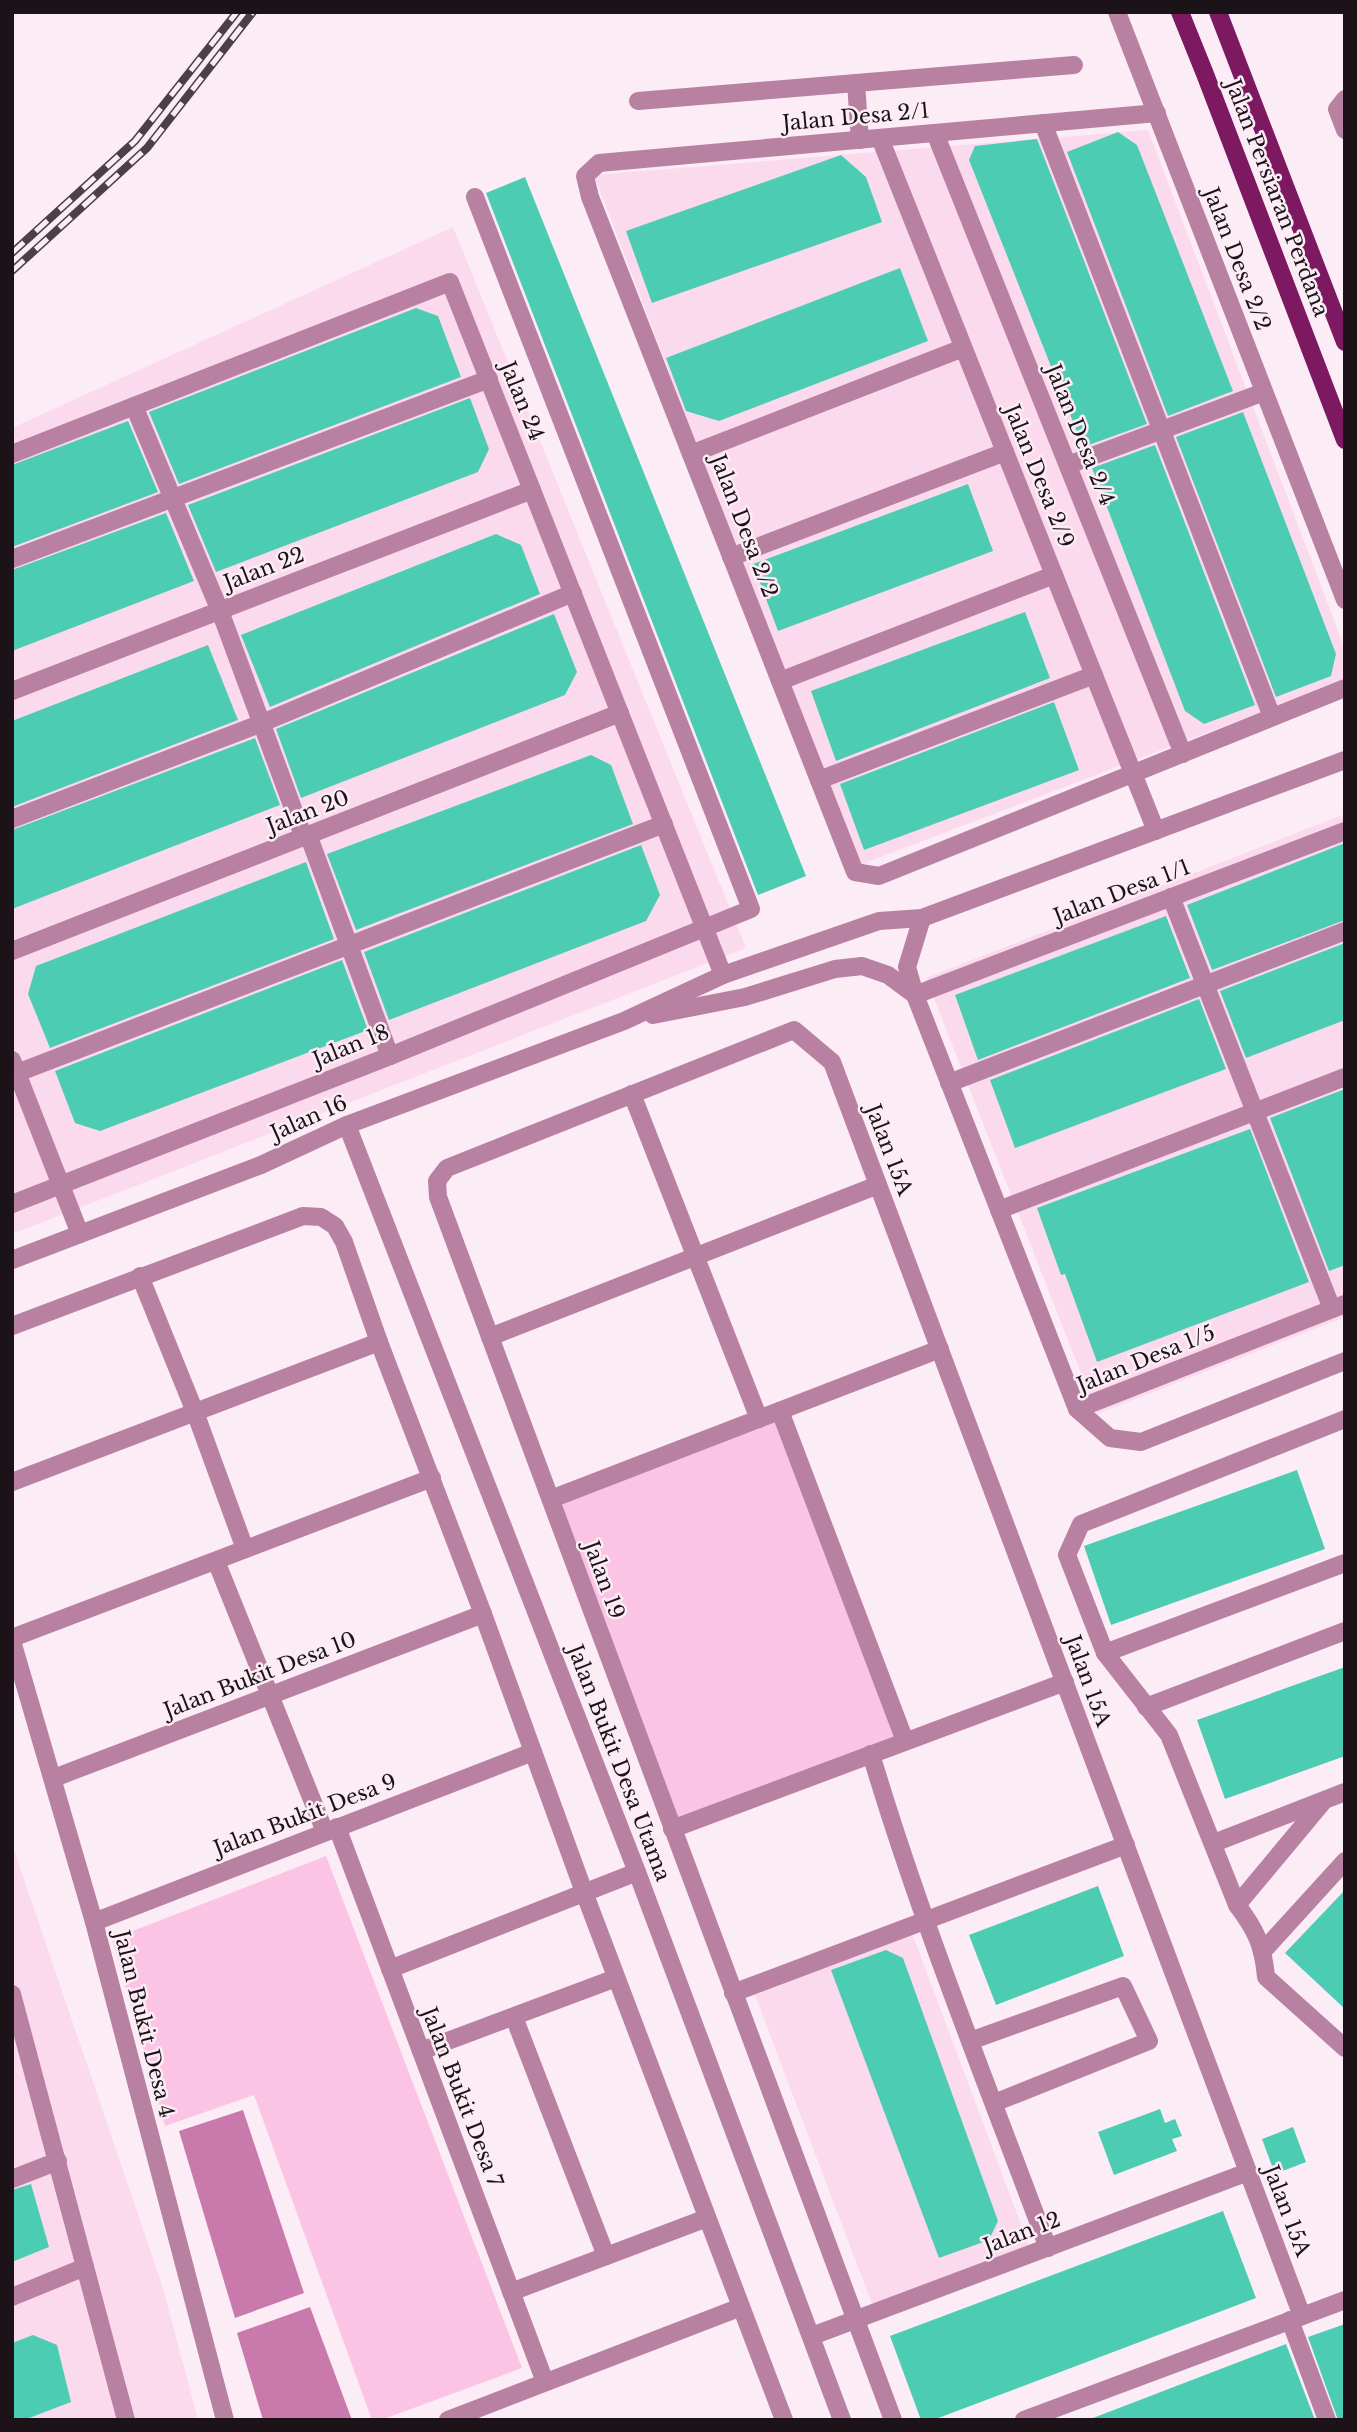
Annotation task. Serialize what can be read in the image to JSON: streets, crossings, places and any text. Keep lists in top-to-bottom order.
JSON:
{
  "streets": {
    "main road": ["Jalan Persiaran Perdana"],
    "street": [
      "Jalan Desa 2/1",
      "Jalan Desa 2/2",
      "Jalan 24",
      "Jalan Desa 2/4",
      "Jalan Desa 2/9",
      "Jalan 22",
      "Jalan 20",
      "Jalan Desa 1/1",
      "Jalan 18",
      "Jalan 16",
      "Jalan 15A",
      "Jalan Desa 1/5",
      "Jalan 19",
      "Jalan Bukit Desa 10",
      "Jalan Bukit Desa Utama",
      "Jalan Bukit Desa 9",
      "Jalan Bukit Desa 4",
      "Jalan Bukit Desa 7",
      "Jalan 12"
    ]
  },
  "crossings": [
    ["Jalan Desa 2/1", "Jalan Desa 2/2"],
    ["Jalan Desa 2/1", "Jalan Desa 2/4"],
    ["Jalan Desa 2/1", "Jalan Desa 2/9"],
    ["Jalan Desa 2/2", "Jalan Desa 2/9"],
    ["Jalan 24", "Jalan 22"],
    ["Jalan 24", "Jalan 20"],
    ["Jalan 24", "Jalan 18"],
    ["Jalan 24", "Jalan 16"],
    ["Jalan Desa 2/9", "Jalan 16"],
    ["Jalan Desa 1/1", "Jalan 16"],
    ["Jalan 16", "Jalan Bukit Desa Utama"],
    ["Jalan 15A", "Jalan 19"],
    ["Jalan 15A", "Jalan 12"],
    ["Jalan 19", "Jalan 12"],
    ["Jalan Bukit Desa 10", "Jalan Bukit Desa 4"],
    ["Jalan Bukit Desa 10", "Jalan Bukit Desa 7"],
    ["Jalan Bukit Desa Utama", "Jalan 12"],
    ["Jalan Bukit Desa 9", "Jalan Bukit Desa 4"],
    ["Jalan Bukit Desa 9", "Jalan Bukit Desa 7"]
  ]
}
